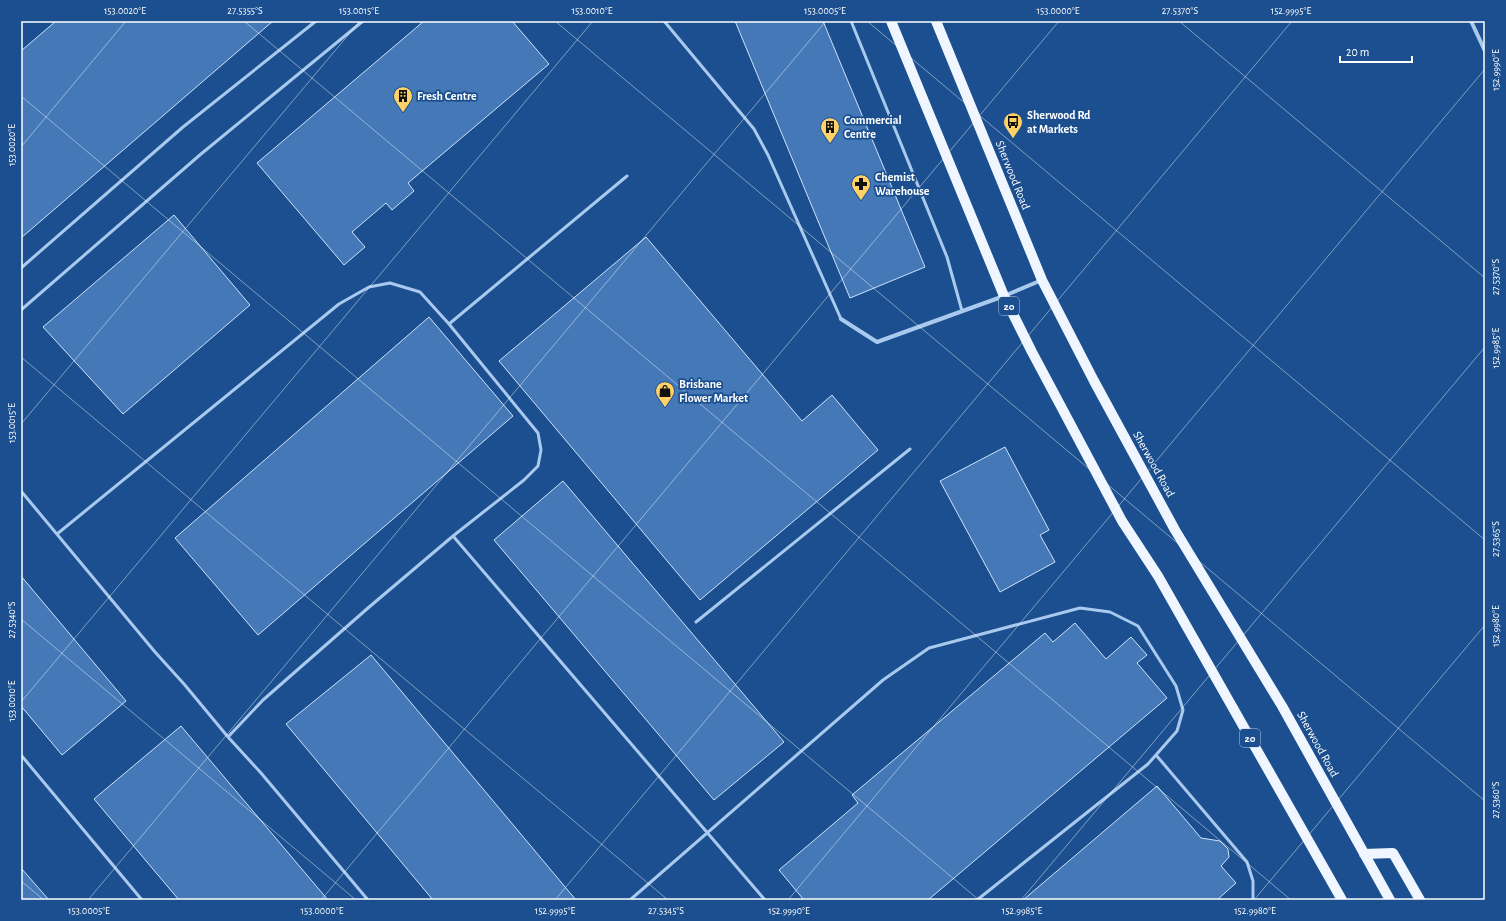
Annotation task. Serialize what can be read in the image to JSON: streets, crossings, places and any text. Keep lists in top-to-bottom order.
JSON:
{
  "streets": {
    "main road": ["Sherwood Road", "20"]
  },
  "places": {
    "building": ["Fresh Centre", "Commercial Centre"],
    "bus stop": ["Sherwood Rd at Markets"],
    "pharmacy": ["Chemist Warehouse"],
    "shop": ["Brisbane Flower Market"]
  },
  "scale_bar": "20 m",
  "coordinates": [
    "153.0020°E",
    "27.5355°S",
    "153.0015°E",
    "153.0010°E",
    "153.0005°E",
    "153.0000°E",
    "27.5370°S",
    "152.9995°E",
    "152.9990°E",
    "152.9985°E",
    "27.5365°S",
    "27.5340°S",
    "152.9980°E",
    "27.5360°S",
    "27.5345°S"
  ]
}
